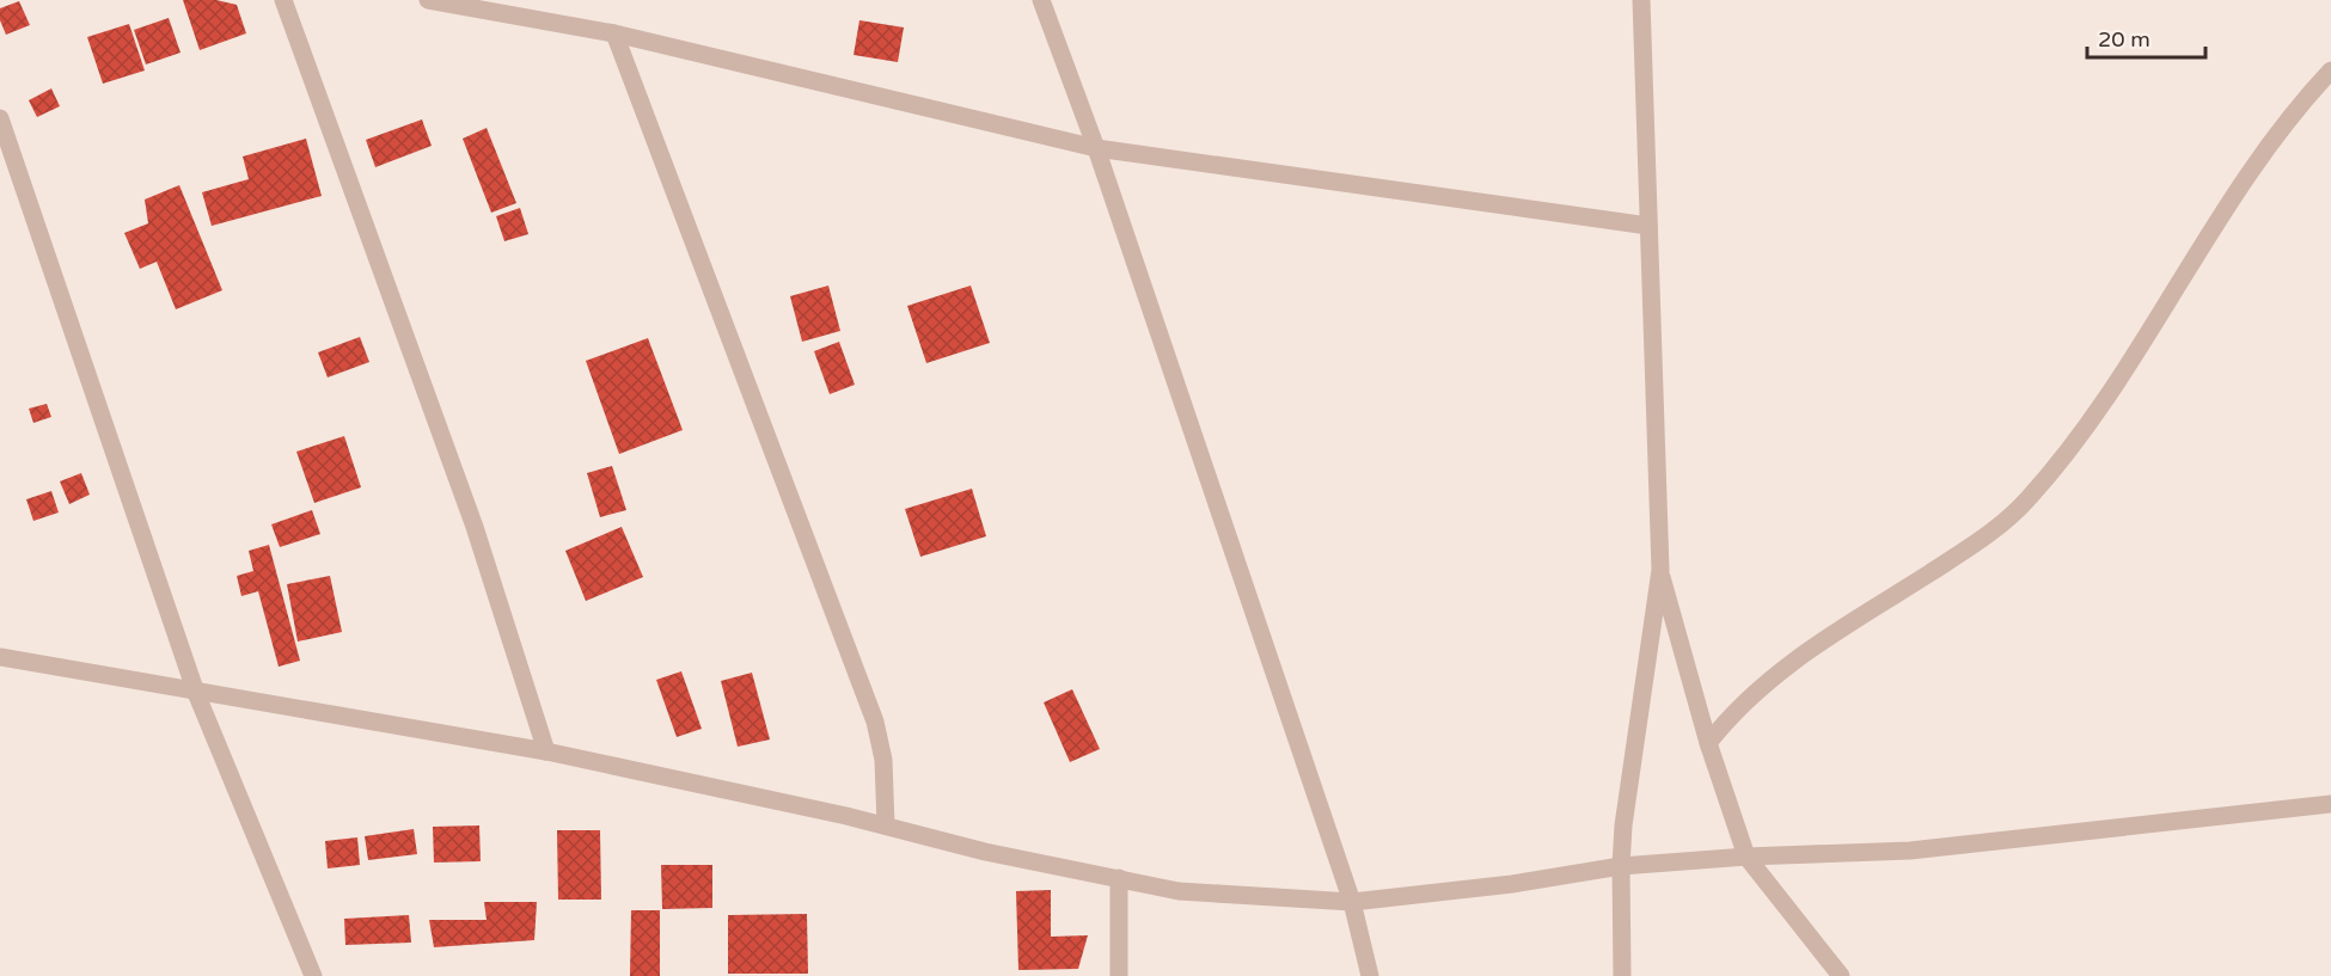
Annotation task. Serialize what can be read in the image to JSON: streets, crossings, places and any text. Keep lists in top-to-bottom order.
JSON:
{
  "scale_bar": "20 m"
}
